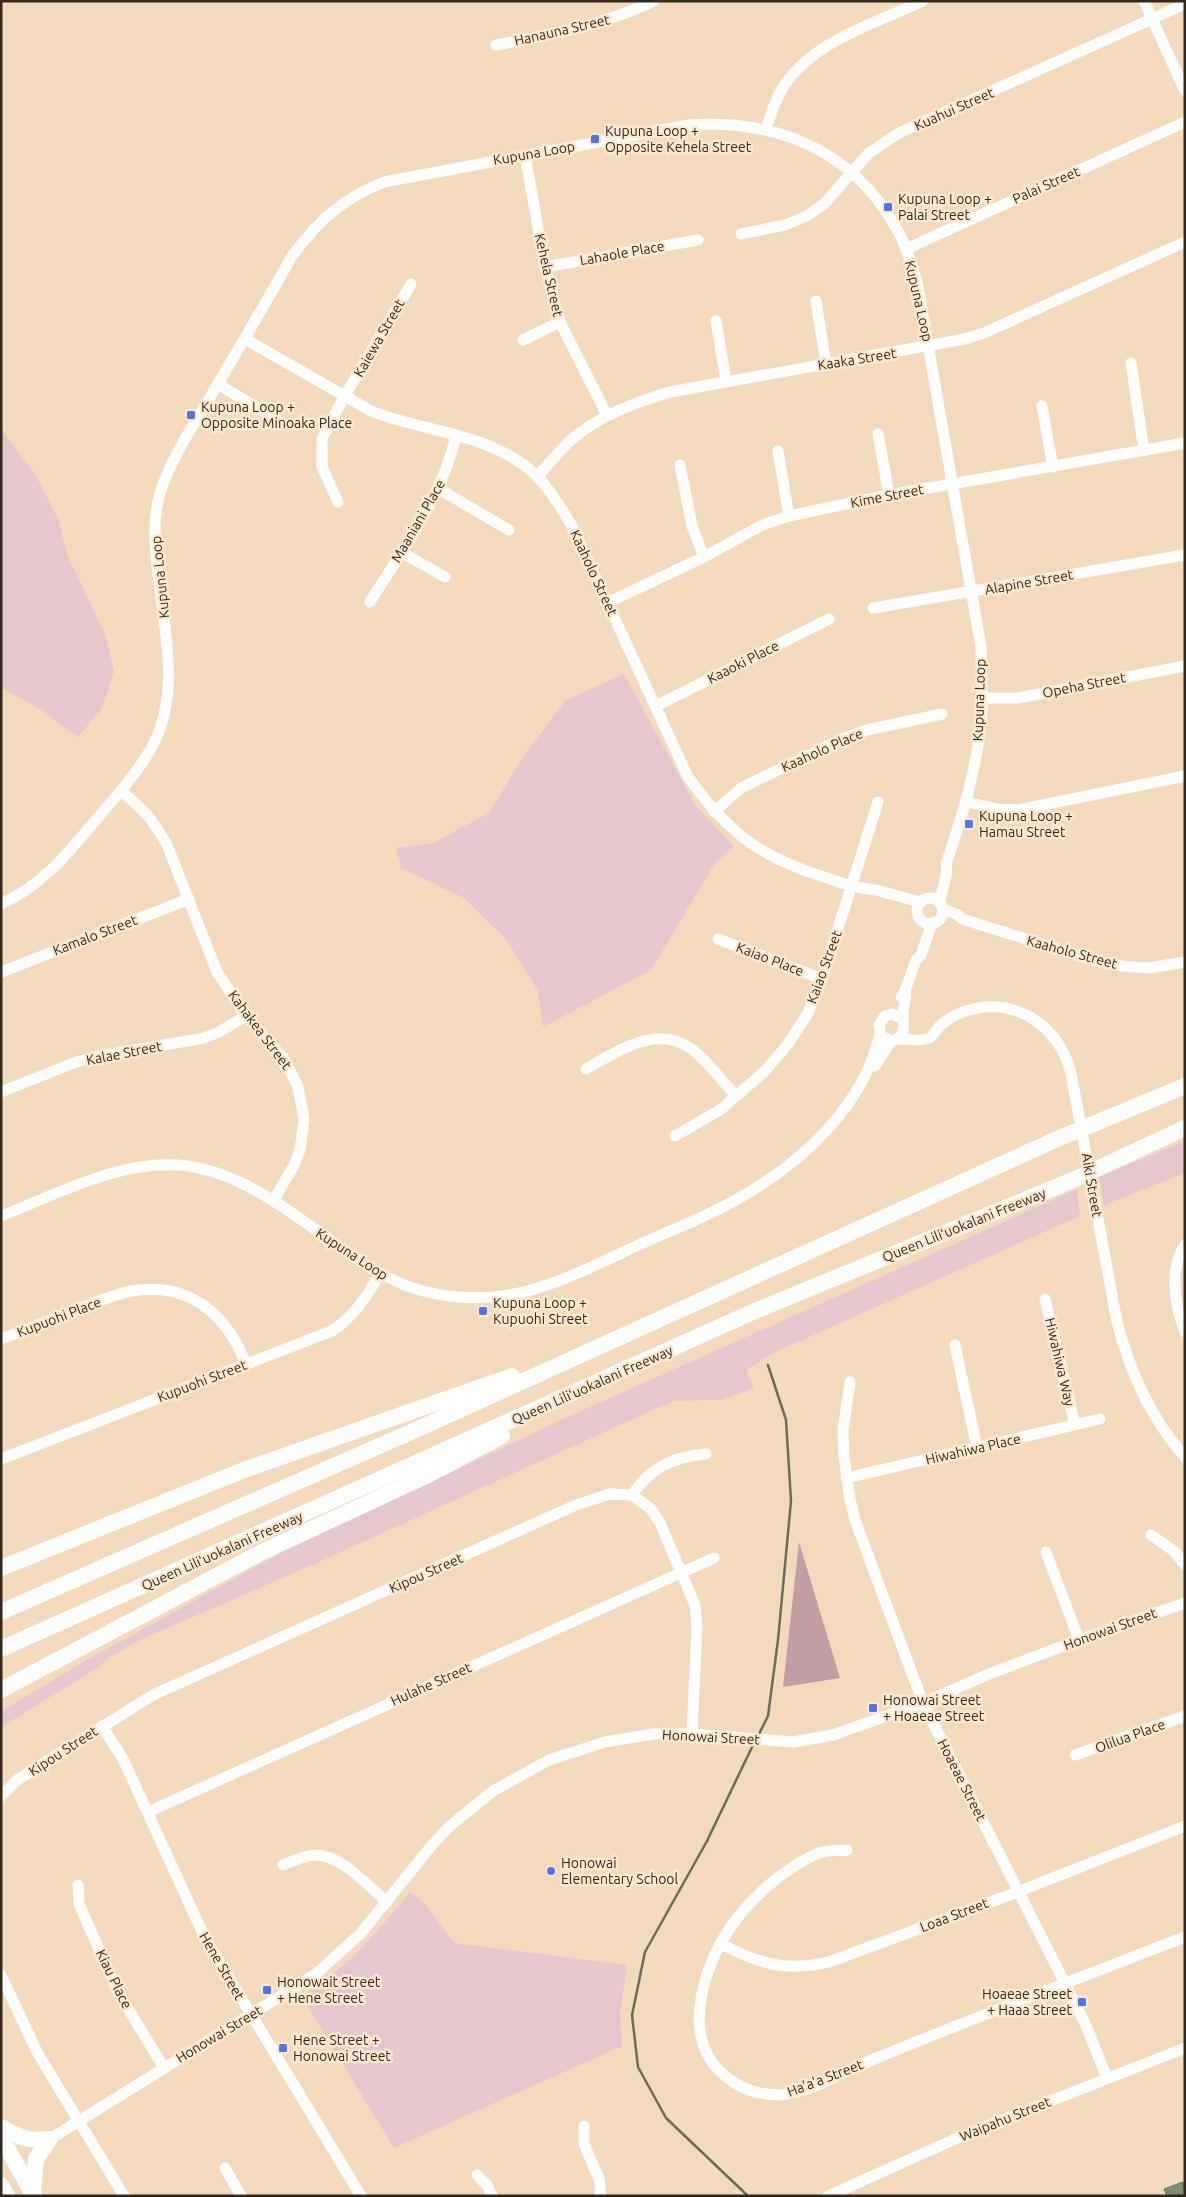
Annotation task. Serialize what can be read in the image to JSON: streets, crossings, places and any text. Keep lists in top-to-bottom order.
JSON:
{
  "streets": {
    "highway": ["Queen Liliʻuokalani Freeway"],
    "street": [
      "Hanauna Street",
      "Kuahui Street",
      "Kupuna Loop",
      "Palai Street",
      "Lahaole Place",
      "Kehela Street",
      "Kaiewa Street",
      "Kaaka Street",
      "Kime Street",
      "Maaniani Place",
      "Kaaholo Street",
      "Alapine Street",
      "Kaaoki Place",
      "Opeha Street",
      "Kaaholo Place",
      "Kamalo Street",
      "Kaiao Place",
      "Kaiao Street",
      "Kahakea Street",
      "Kalae Street",
      "Aiki Street",
      "Kupuohi Place",
      "Hiwahiwa Way",
      "Kupuohi Street",
      "Hiwahiwa Place",
      "Kipou Street",
      "Honowai Street",
      "Hulahe Street",
      "Olilua Place",
      "Hoaeae Street",
      "Loaa Street",
      "Hene Street",
      "Kiau Place",
      "Ha'a'a Street",
      "Waipahu Street"
    ]
  },
  "crossings": [
    ["Kuahui Street", "Kupuna Loop"],
    ["Kupuna Loop", "Palai Street"],
    ["Kupuna Loop", "Kehela Street"],
    ["Kupuna Loop", "Kaaka Street"],
    ["Kupuna Loop", "Kime Street"],
    ["Kupuna Loop", "Kaaholo Street"],
    ["Kupuna Loop", "Alapine Street"],
    ["Kupuna Loop", "Opeha Street"],
    ["Kupuna Loop", "Kahakea Street"],
    ["Kupuna Loop", "Aiki Street"],
    ["Kupuna Loop", "Kupuohi Street"],
    ["Lahaole Place", "Kehela Street"],
    ["Kehela Street", "Kaaka Street"],
    ["Kaiewa Street", "Kaaholo Street"],
    ["Kaaka Street", "Kaaholo Street"],
    ["Kime Street", "Kaaholo Street"],
    ["Maaniani Place", "Kaaholo Street"],
    ["Kaaholo Street", "Kaaoki Place"],
    ["Kaaholo Street", "Kaaholo Place"],
    ["Kaaholo Street", "Kaiao Street"],
    ["Kamalo Street", "Kahakea Street"],
    ["Kaiao Place", "Kaiao Street"],
    ["Kahakea Street", "Kalae Street"],
    ["Kupuohi Place", "Kupuohi Street"],
    ["Hiwahiwa Way", "Hiwahiwa Place"],
    ["Hiwahiwa Place", "Hoaeae Street"],
    ["Kipou Street", "Hene Street"],
    ["Honowai Street", "Hoaeae Street"],
    ["Honowai Street", "Hene Street"],
    ["Honowai Street", "Kiau Place"],
    ["Hulahe Street", "Hene Street"],
    ["Hoaeae Street", "Loaa Street"],
    ["Hoaeae Street", "Ha'a'a Street"],
    ["Hoaeae Street", "Waipahu Street"],
    ["Loaa Street", "Ha'a'a Street"]
  ],
  "places": {
    "transit": [
      "Kupuna Loop + Opposite Kehela Street",
      "Kupuna Loop + Palai Street",
      "Kupuna Loop + Opposite Minoaka Place",
      "Kupuna Loop + Hamau Street",
      "Kupuna Loop + Kupuohi Street",
      "Honowai Street + Hoaeae Street",
      "Honowait Street + Hene Street",
      "Hoaeae Street + Haaa Street",
      "Hene Street + Honowai Street"
    ],
    "other": ["Honowai Elementary School"]
  }
}
